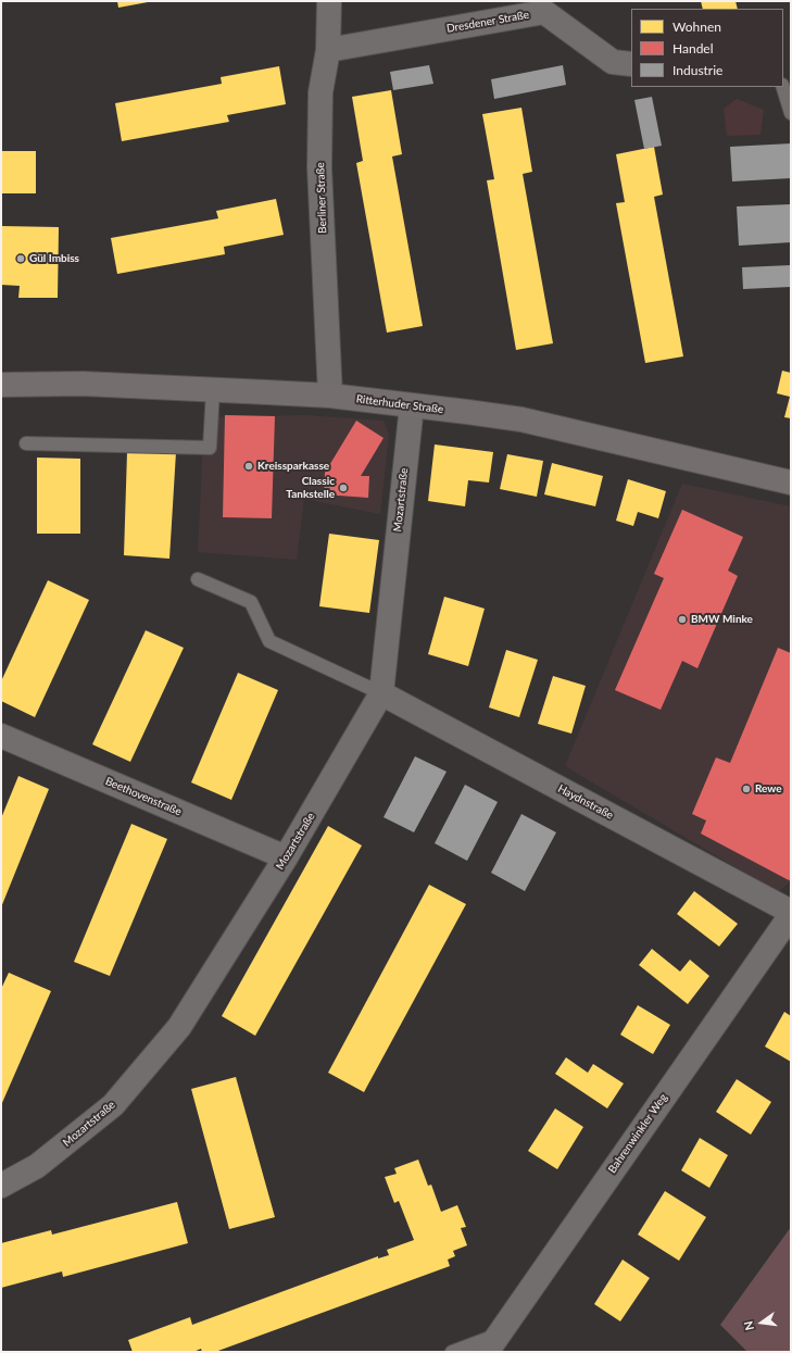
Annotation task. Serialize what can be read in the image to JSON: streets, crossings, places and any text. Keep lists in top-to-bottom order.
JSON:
{
  "streets": {
    "street": [
      "Dresdener Straße",
      "Berliner Straße",
      "Ritterhuder Straße",
      "Mozartstraße",
      "Beethovenstraße",
      "Haydnstraße",
      "Bahrenwinkler Weg"
    ]
  },
  "crossings": [
    ["Dresdener Straße", "Berliner Straße"],
    ["Berliner Straße", "Ritterhuder Straße"],
    ["Ritterhuder Straße", "Mozartstraße"],
    ["Mozartstraße", "Beethovenstraße"],
    ["Mozartstraße", "Haydnstraße"]
  ],
  "places": [
    "Gül Imbiss",
    "Kreissparkasse",
    "Classic Tankstelle",
    "BMW Minke",
    "Rewe"
  ],
  "legend": ["Wohnen", "Handel", "Industrie"],
  "north": "left"
}
